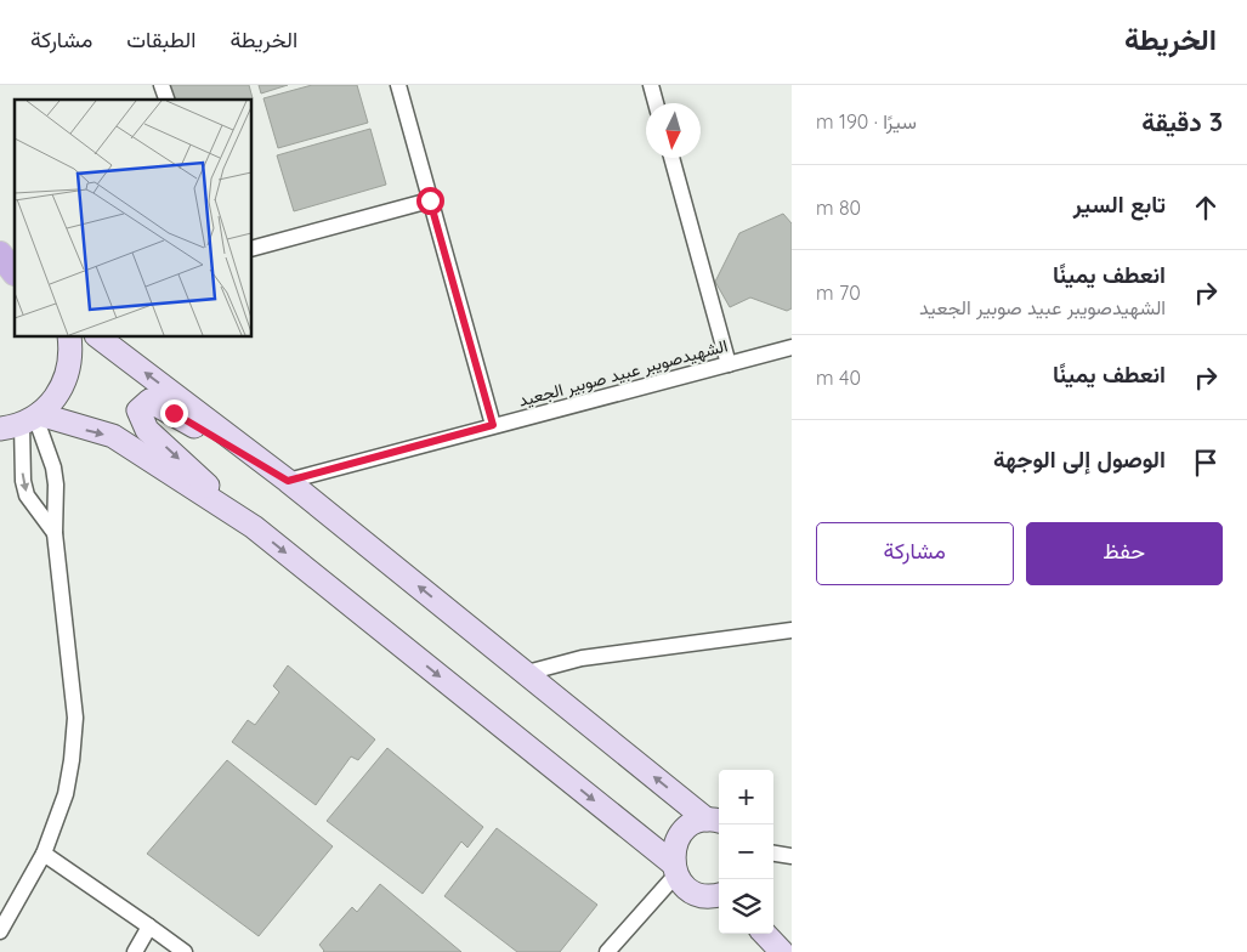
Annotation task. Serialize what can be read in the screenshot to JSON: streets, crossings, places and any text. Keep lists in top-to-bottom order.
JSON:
{
  "streets": {
    "street": ["الشهيدصويبر عبيد صوبير الجعيد"]
  },
  "north": "bottom",
  "page": {
    "header": "الخريطة",
    "nav": ["الخريطة", "الطبقات", "مشاركة"],
    "heading": ["3 دقيقة", "سيرًا · 190 m"],
    "list": [
      ["تابع السير", "80 m"],
      ["انعطف يمينًا", "الشهيدصويبر عبيد صوبير الجعيد", "70 m"],
      ["انعطف يمينًا", "40 m"],
      "الوصول إلى الوجهة"
    ],
    "buttons": ["حفظ", "مشاركة"],
    "map_buttons": ["+", "−"]
  }
}
